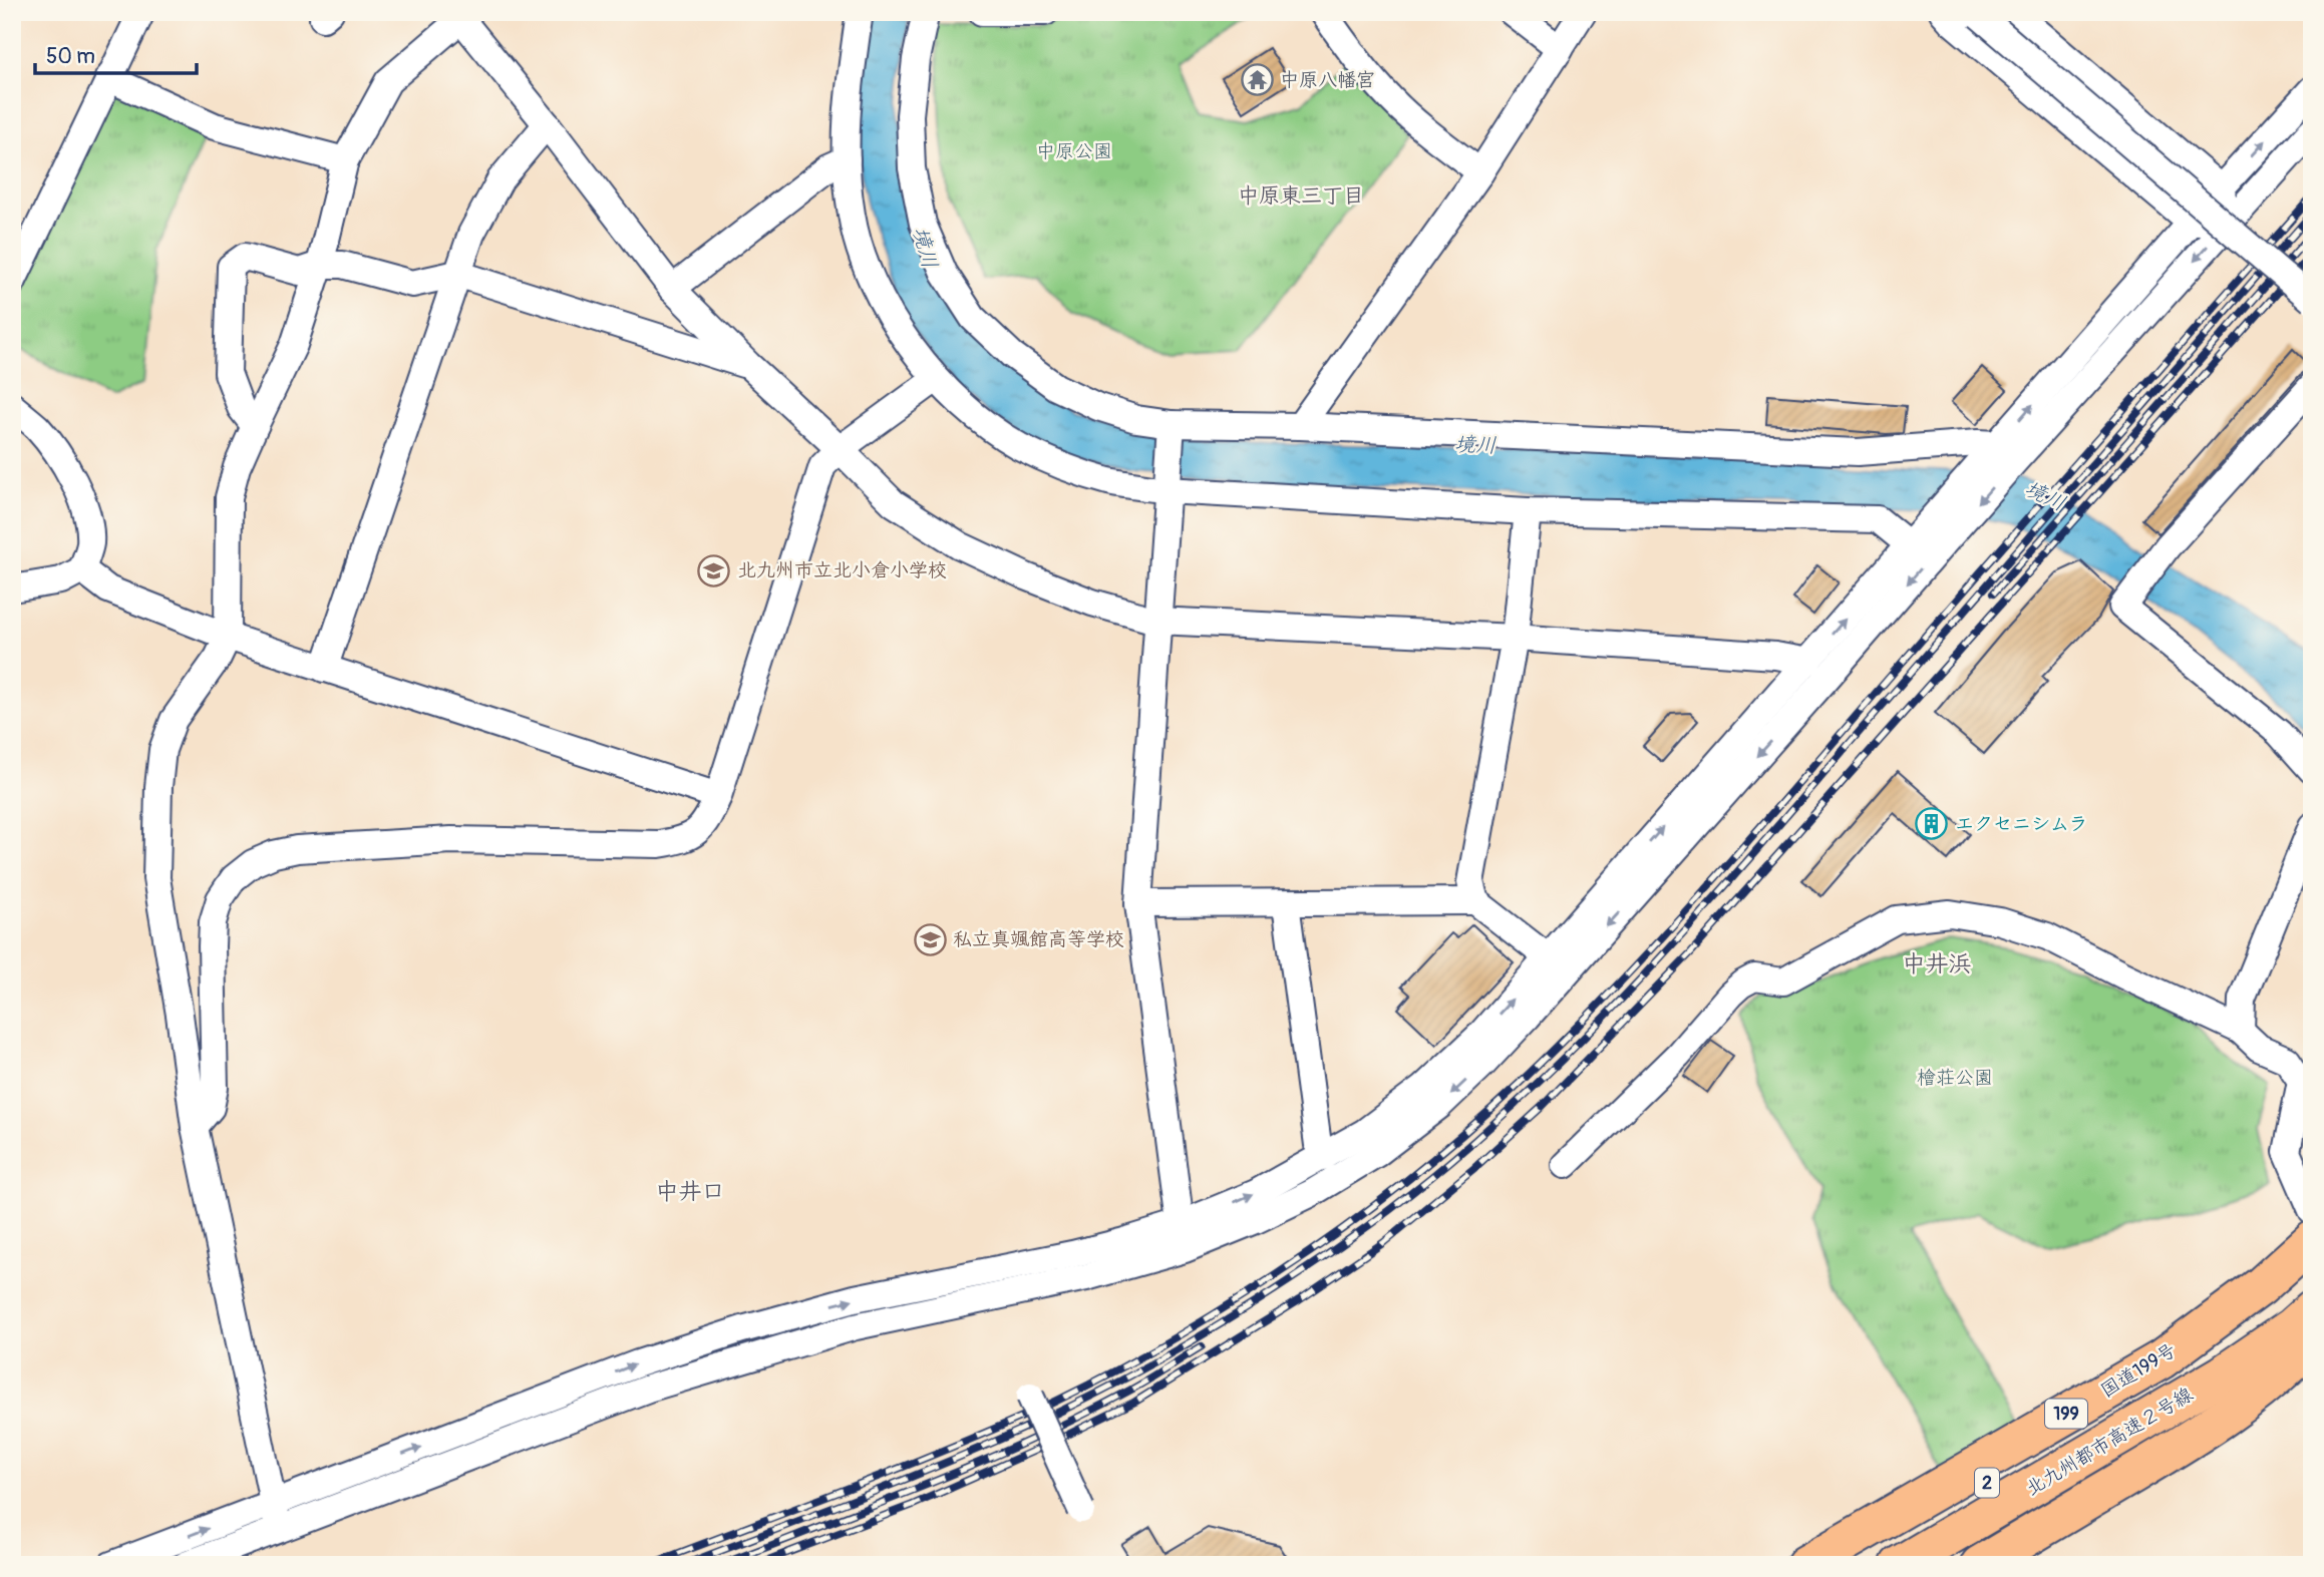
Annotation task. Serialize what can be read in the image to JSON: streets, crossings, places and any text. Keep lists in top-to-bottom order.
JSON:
{
  "streets": {
    "highway": [
      "国道199号",
      "199",
      "北九州都市高速２号線",
      "2"
    ]
  },
  "districts": ["中原東三丁目", "中井浜", "中井口"],
  "water": ["境川"],
  "parks": ["中原公園", "檜荘公園"],
  "places": {
    "temple": ["中原八幡宮"],
    "school or university": ["北九州市立北小倉小学校", "私立真颯館高等学校"],
    "building": ["エクセニシムラ"]
  },
  "scale_bar": "50 m"
}
